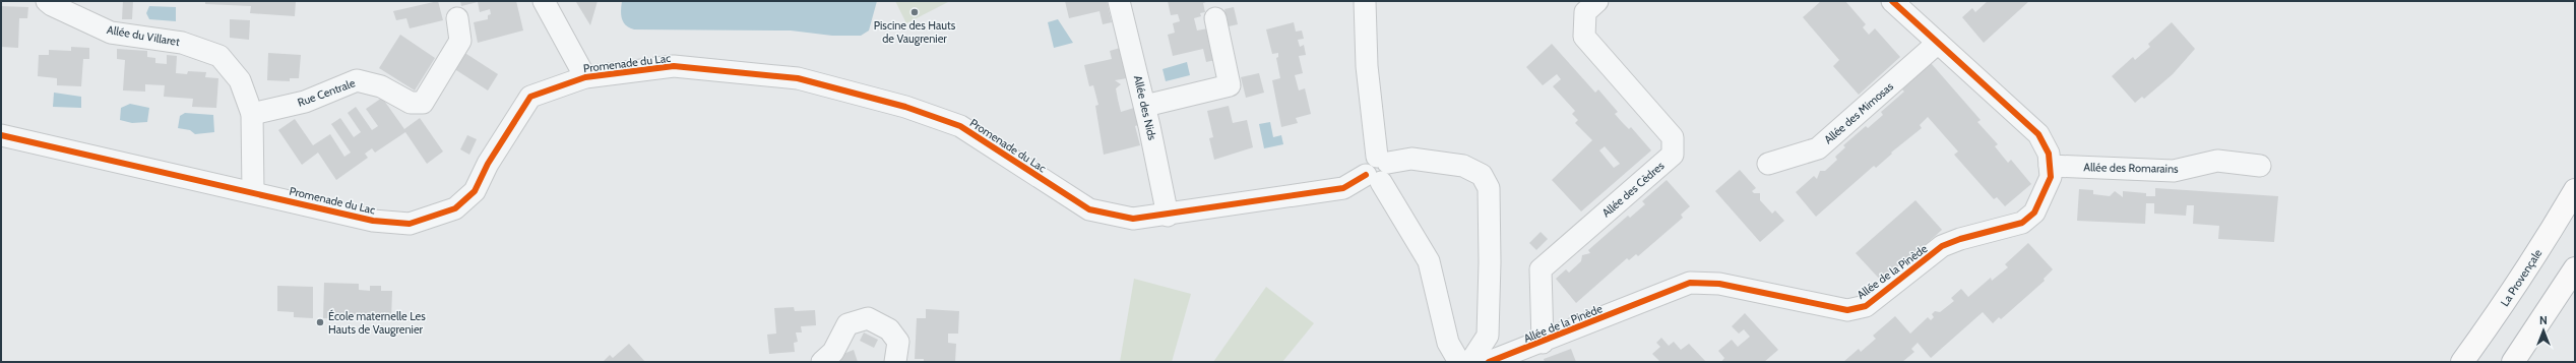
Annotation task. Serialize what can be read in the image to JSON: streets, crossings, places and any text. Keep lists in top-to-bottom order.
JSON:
{
  "streets": {
    "highway": ["La Provençale"],
    "street": [
      "Allée du Villaret",
      "Promenade du Lac",
      "Rue Centrale",
      "Allée des Nids",
      "Allée des Mimosas",
      "Allée des Romarains",
      "Allée des Cèdres",
      "Allée de la Pinède"
    ]
  },
  "crossings": [
    ["Allée du Villaret", "Promenade du Lac"],
    ["Allée du Villaret", "Rue Centrale"],
    ["Promenade du Lac", "Allée des Nids"],
    ["Allée des Mimosas", "Allée de la Pinède"],
    ["Allée des Romarains", "Allée de la Pinède"],
    ["Allée des Cèdres", "Allée de la Pinède"]
  ],
  "places": ["Piscine des Hauts de Vaugrenier", "École maternelle Les Hauts de Vaugrenier"],
  "north": "top"
}
